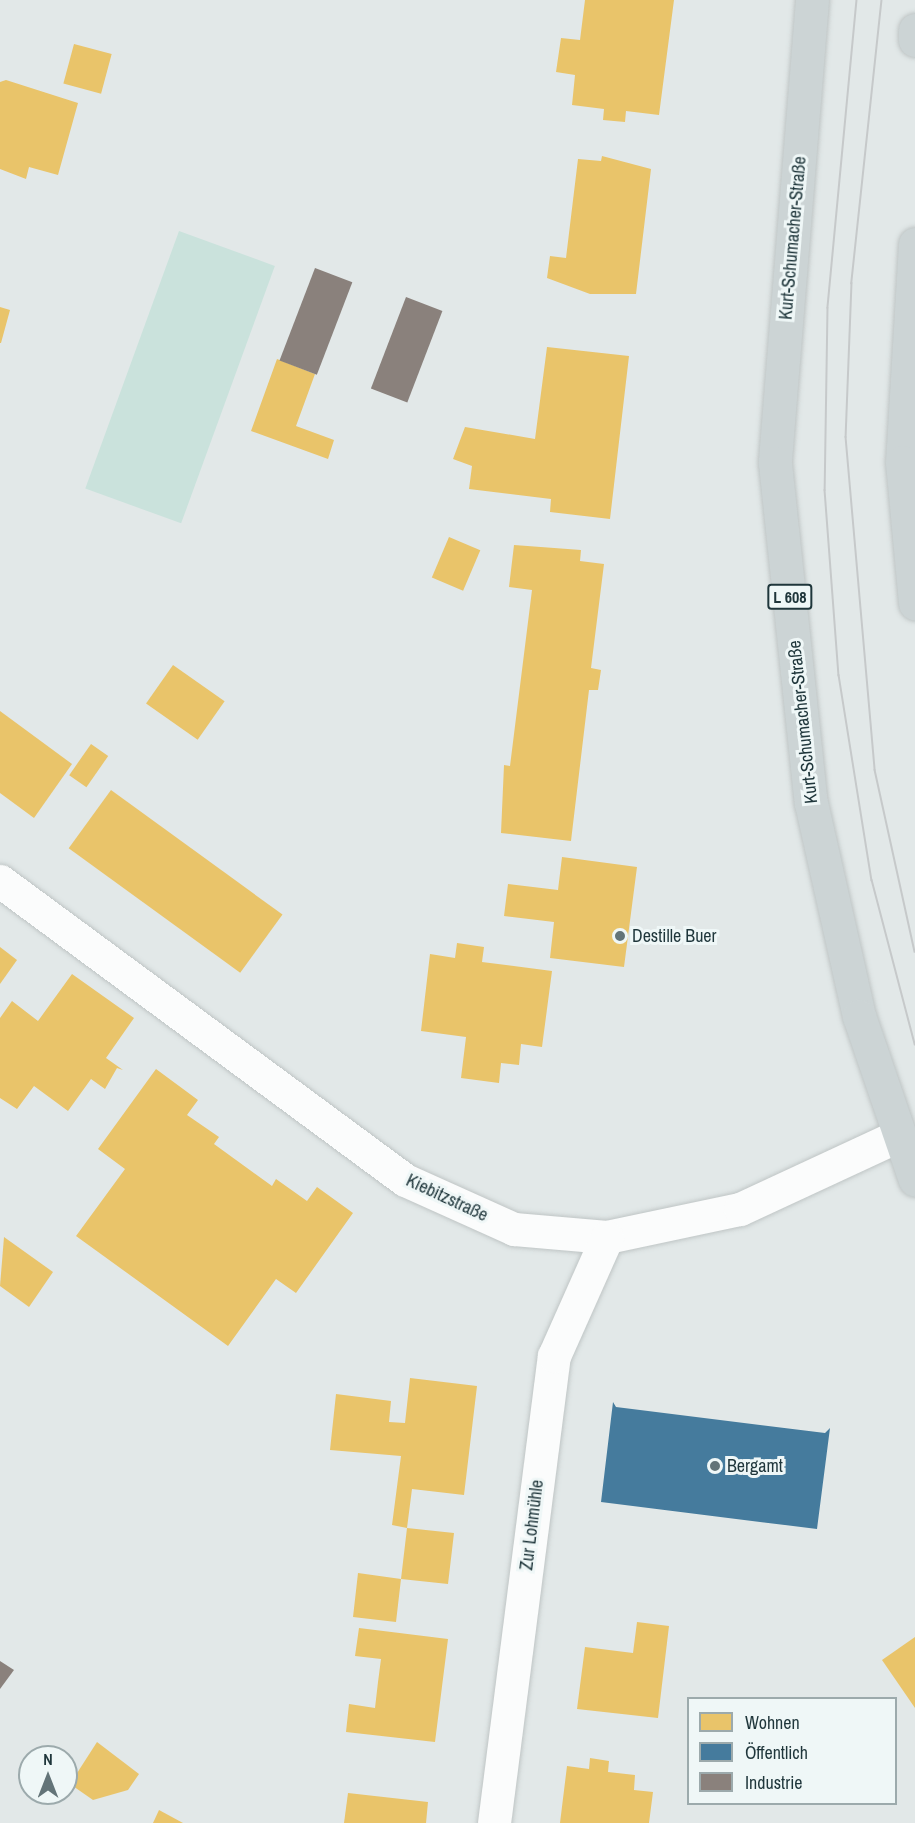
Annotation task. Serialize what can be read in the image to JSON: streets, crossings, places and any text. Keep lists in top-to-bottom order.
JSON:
{
  "streets": {
    "main road": ["Kurt-Schumacher-Straße", "L 608"],
    "street": ["Kiebitzstraße", "Zur Lohmühle"]
  },
  "crossings": [
    ["Kurt-Schumacher-Straße", "Kiebitzstraße"],
    ["Kiebitzstraße", "Zur Lohmühle"]
  ],
  "places": ["Destille Buer", "Bergamt"],
  "legend": ["Wohnen", "Öffentlich", "Industrie"],
  "north": "top"
}
